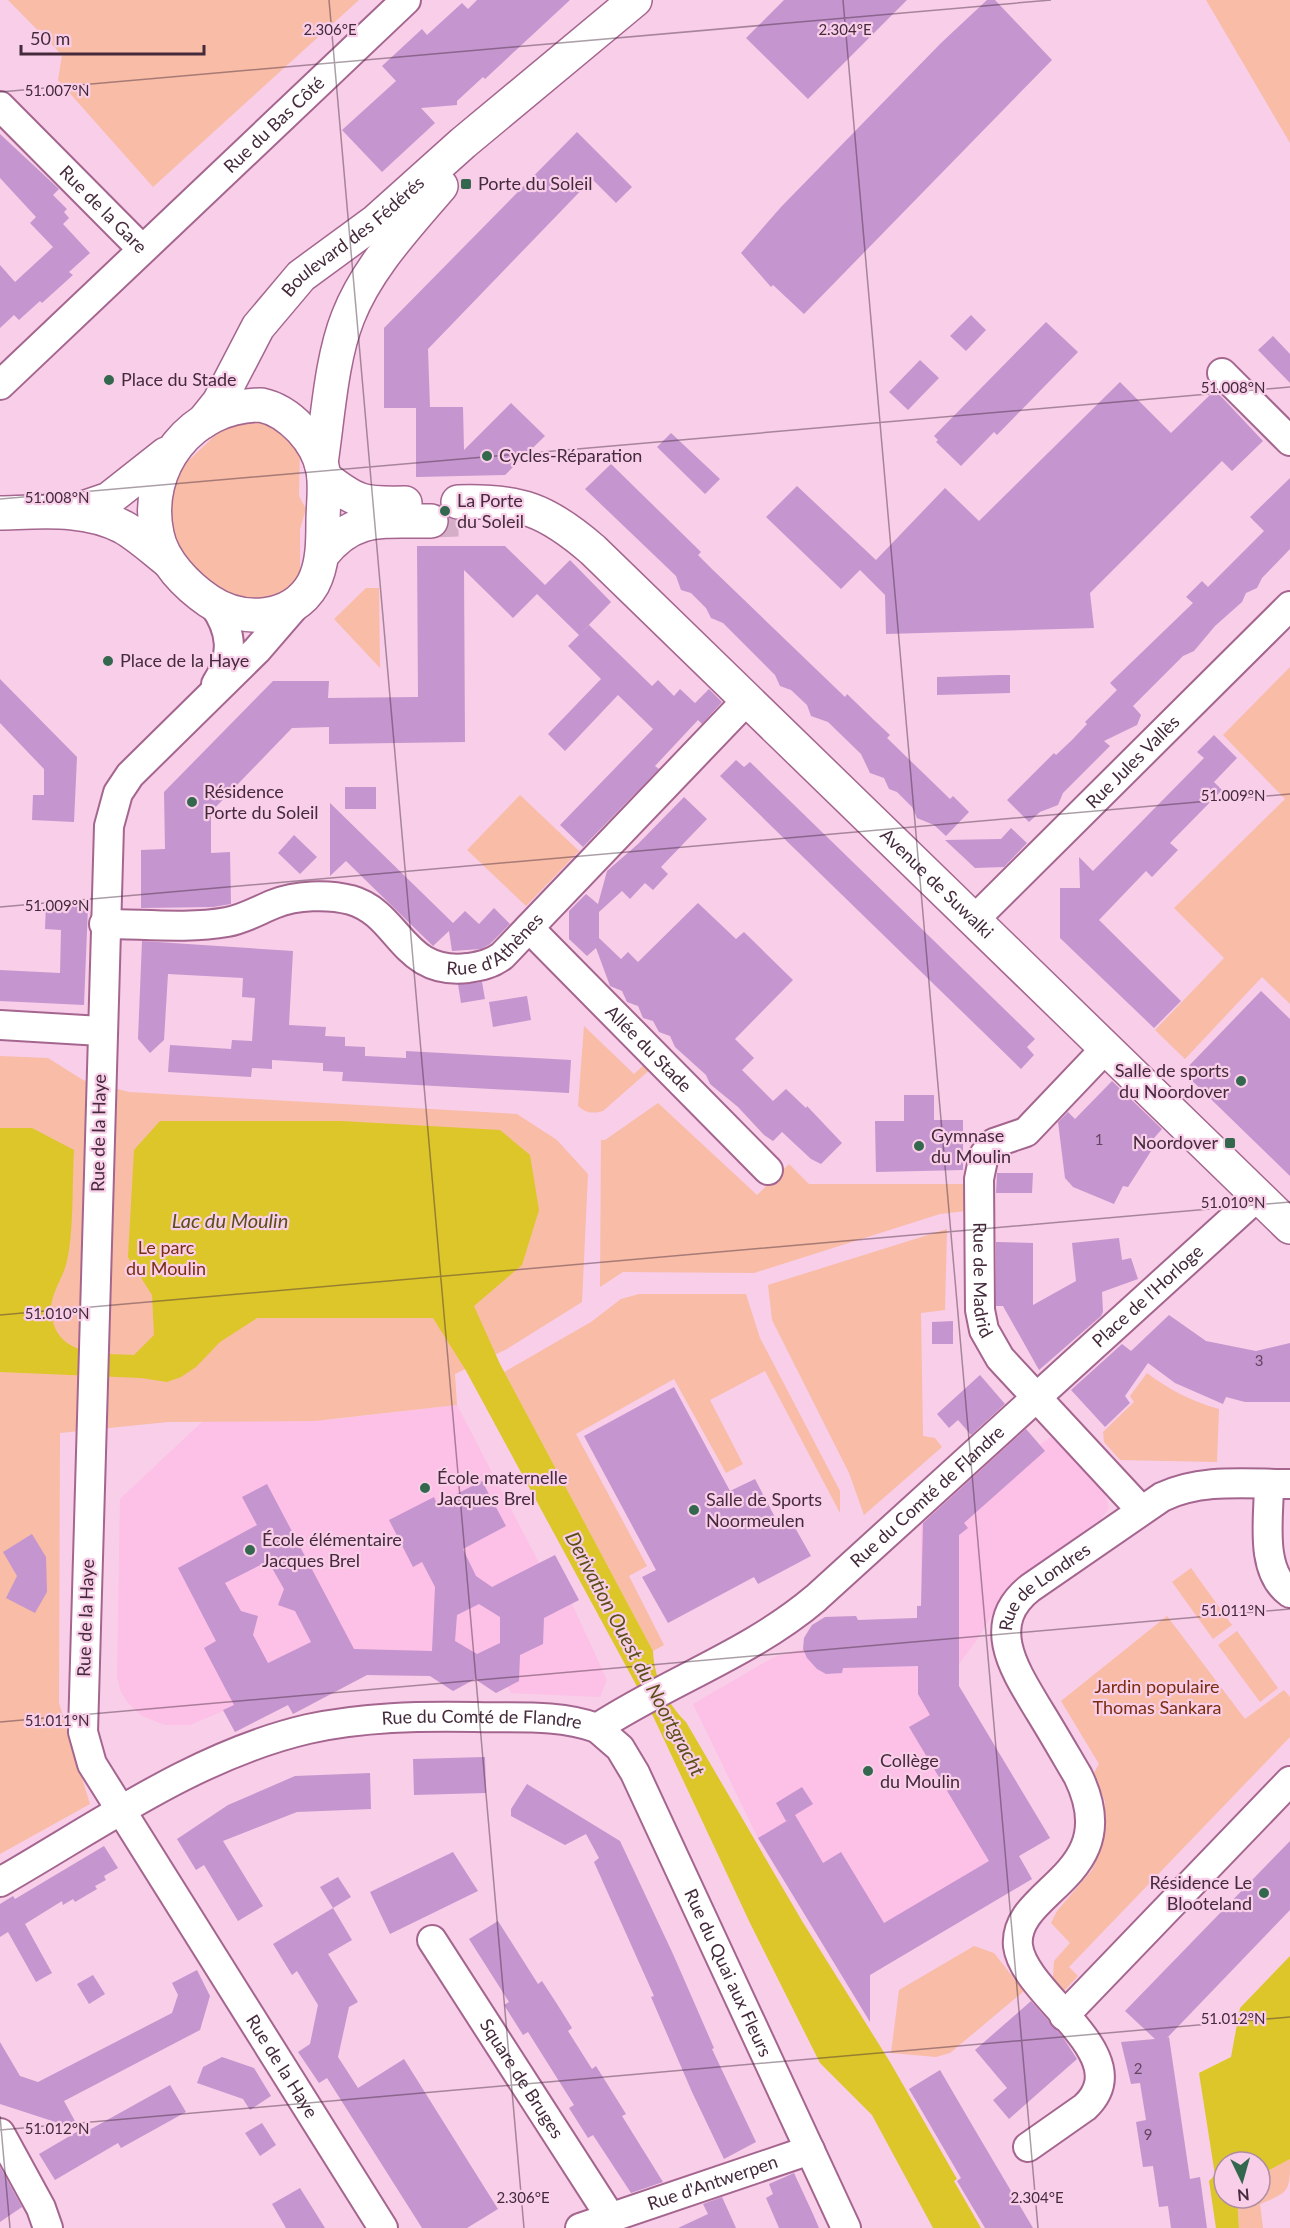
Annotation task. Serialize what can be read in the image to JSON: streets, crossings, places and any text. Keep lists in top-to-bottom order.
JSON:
{
  "streets": {
    "street": [
      "Rue du Bas Côté",
      "Rue de la Gare",
      "Boulevard des Fédérés",
      "Rue Jules Vallès",
      "Avenue de Suwalki",
      "Rue d'Athènes",
      "Allée du Stade",
      "Rue de la Haye",
      "Rue de Madrid",
      "Place de l'Horloge",
      "Rue du Comté de Flandre",
      "Rue de Londres",
      "Rue du Quai aux Fleurs",
      "Square de Bruges",
      "Rue d'Antwerpen"
    ]
  },
  "crossings": [
    ["Rue du Bas Côté", "Rue de la Gare"],
    ["Boulevard des Fédérés", "Avenue de Suwalki"],
    ["Rue Jules Vallès", "Avenue de Suwalki"],
    ["Avenue de Suwalki", "Rue d'Athènes"],
    ["Avenue de Suwalki", "Rue de Madrid"],
    ["Avenue de Suwalki", "Place de l'Horloge"],
    ["Rue d'Athènes", "Allée du Stade"],
    ["Rue d'Athènes", "Rue de la Haye"],
    ["Rue de la Haye", "Rue du Comté de Flandre"],
    ["Rue de Madrid", "Place de l'Horloge"],
    ["Rue de Madrid", "Rue du Comté de Flandre"],
    ["Rue de Madrid", "Rue de Londres"],
    ["Place de l'Horloge", "Rue du Comté de Flandre"],
    ["Rue du Comté de Flandre", "Rue du Quai aux Fleurs"],
    ["Rue du Quai aux Fleurs", "Rue d'Antwerpen"],
    ["Square de Bruges", "Rue d'Antwerpen"]
  ],
  "water": ["Lac du Moulin", "Derivation Ouest du Noortgracht"],
  "parks": ["Le parc du Moulin", "Jardin populaire Thomas Sankara"],
  "places": {
    "transit": ["Porte du Soleil", "Noordover"],
    "other": [
      "Place du Stade",
      "Cycles-Réparation",
      "La Porte du Soleil",
      "Place de la Haye",
      "Résidence Porte du Soleil",
      "Salle de sports du Noordover",
      "Gymnase du Moulin",
      "École maternelle Jacques Brel",
      "Salle de Sports Noormeulen",
      "École élémentaire Jacques Brel",
      "Collège du Moulin",
      "Résidence Le Blooteland"
    ]
  },
  "house_numbers": [
    "1",
    "3",
    "2",
    "9"
  ],
  "scale_bar": "50 m",
  "north": "bottom",
  "coordinates": [
    "2.306°E",
    "2.304°E",
    "51.007°N",
    "51.008°N",
    "51.009°N",
    "51.010°N",
    "51.011°N",
    "51.012°N"
  ]
}
